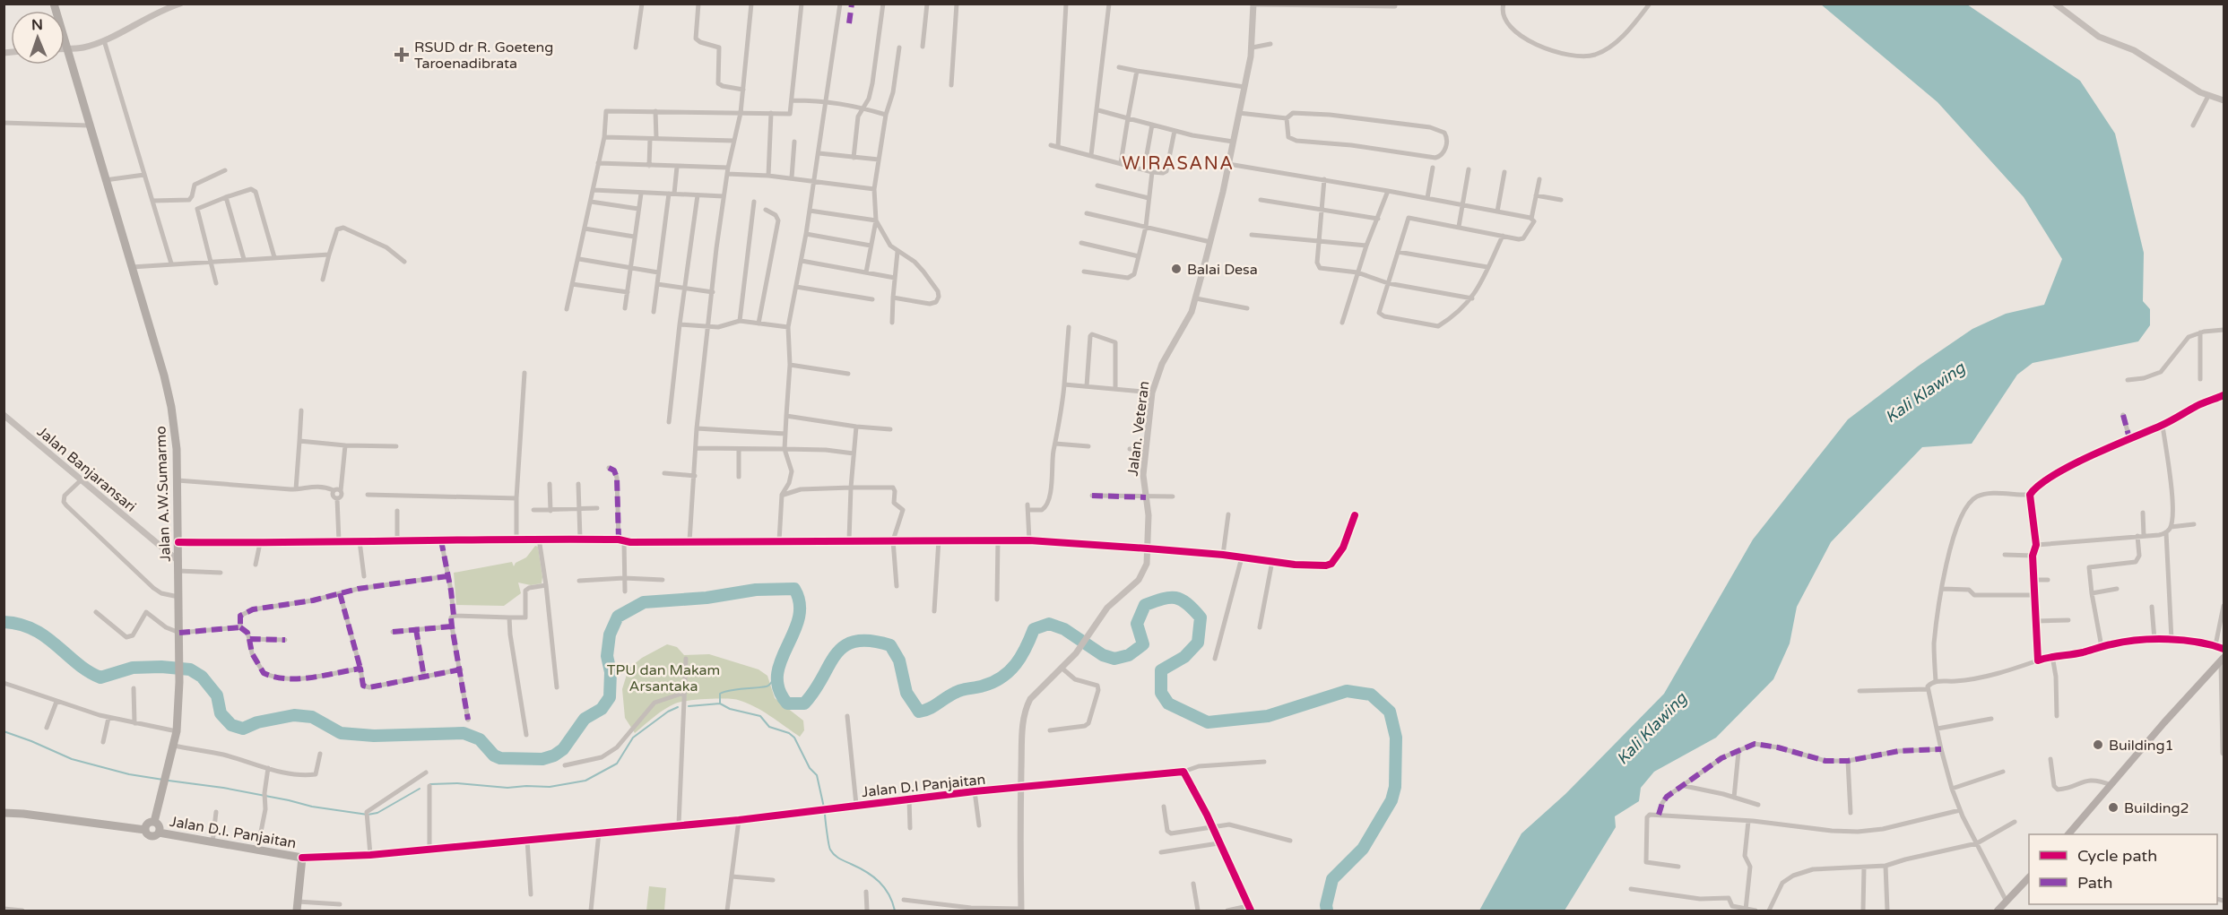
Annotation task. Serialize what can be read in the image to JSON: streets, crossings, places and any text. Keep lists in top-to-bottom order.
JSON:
{
  "streets": {
    "main road": ["Jalan A.W.Sumarmo", "Jalan D.I. Panjaitan"],
    "street": ["Jalan. Veteran", "Jalan Banjaransari", "Jalan D.I Panjaitan"]
  },
  "crossings": [
    ["Jalan. Veteran", "Jalan D.I Panjaitan"],
    ["Jalan Banjaransari", "Jalan A.W.Sumarmo"],
    ["Jalan A.W.Sumarmo", "Jalan D.I. Panjaitan"],
    ["Jalan D.I Panjaitan", "Jalan D.I. Panjaitan"]
  ],
  "districts": ["WIRASANA"],
  "water": ["Kali Klawing"],
  "parks": ["TPU dan Makam Arsantaka"],
  "places": {
    "health": ["RSUD dr R. Goeteng Taroenadibrata"],
    "other": ["Balai Desa", "Building1", "Building2"]
  },
  "legend": ["Cycle path", "Path"],
  "north": "top"
}
